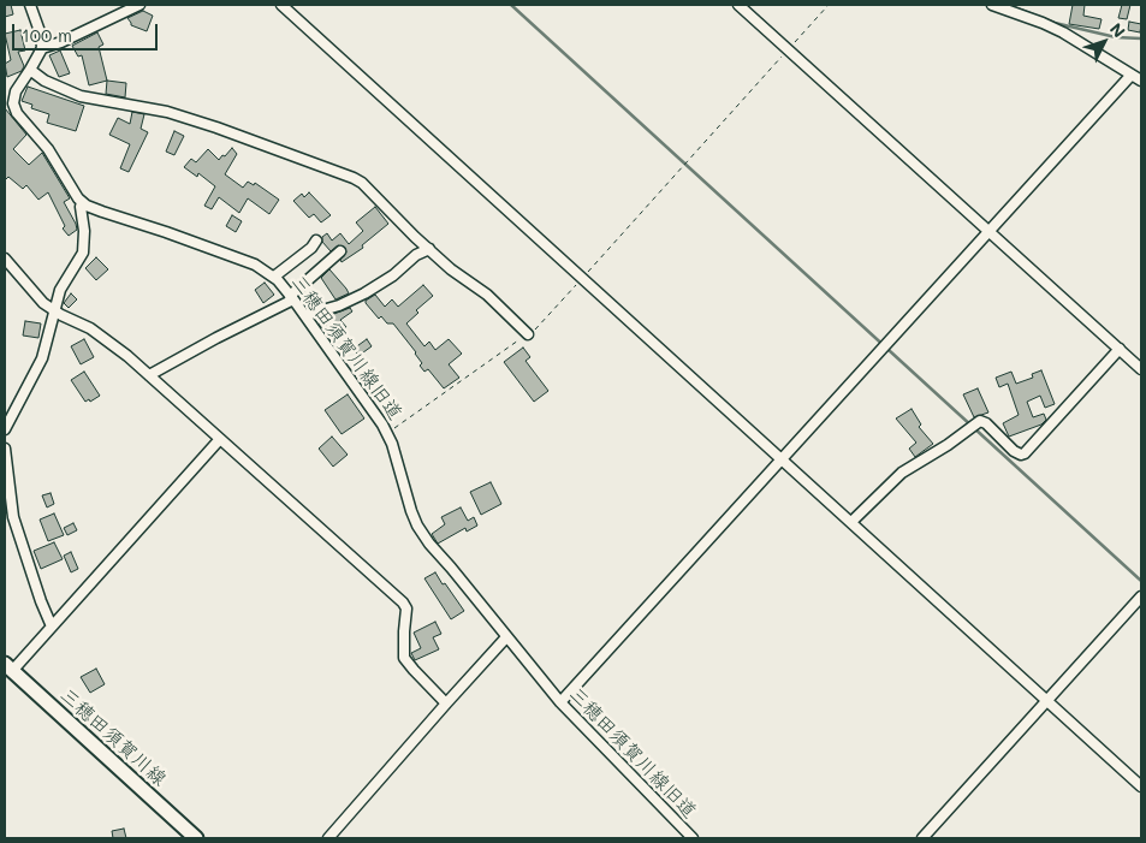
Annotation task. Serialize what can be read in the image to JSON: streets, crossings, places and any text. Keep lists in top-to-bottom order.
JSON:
{
  "streets": {
    "main road": ["三穂田須賀川線"],
    "street": ["三穂田須賀川線旧道"]
  },
  "scale_bar": "100 m",
  "north": "top right"
}
